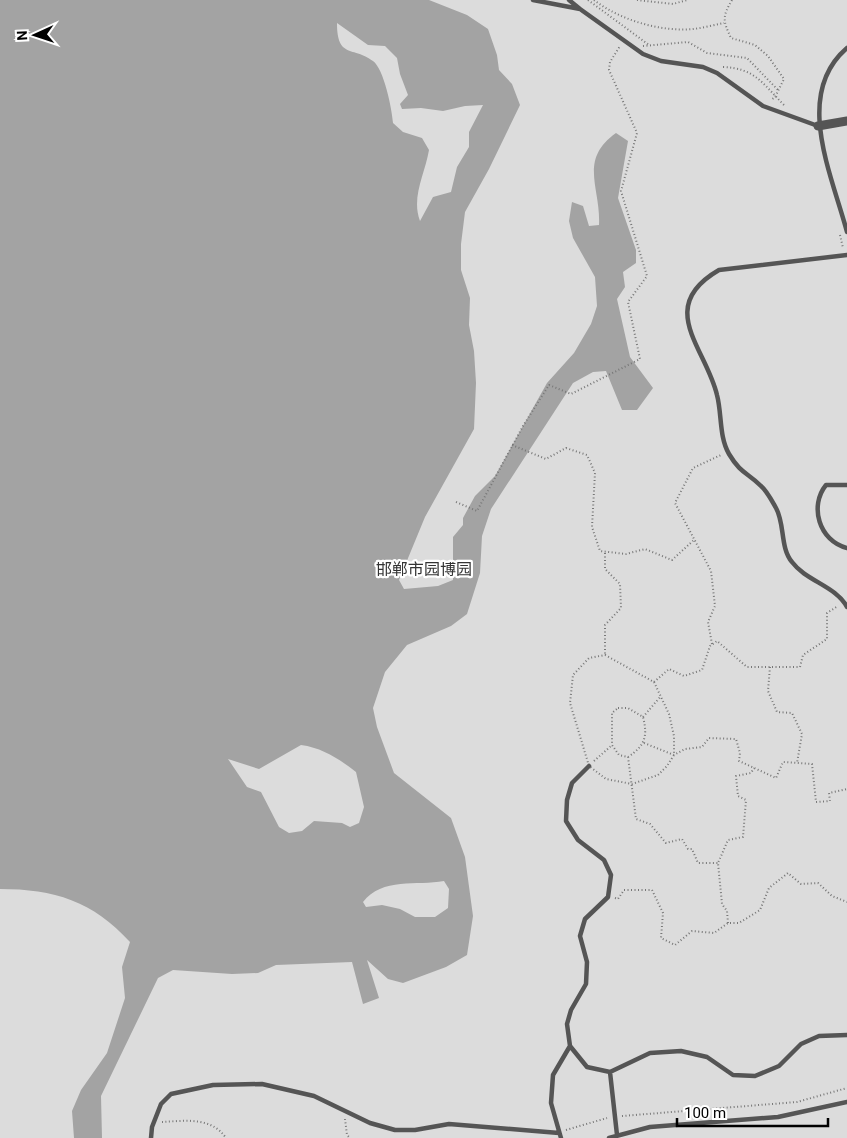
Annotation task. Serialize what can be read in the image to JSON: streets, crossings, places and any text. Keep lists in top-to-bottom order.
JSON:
{
  "parks": ["邯郸市园博园"],
  "scale_bar": "100 m",
  "north": "left"
}
